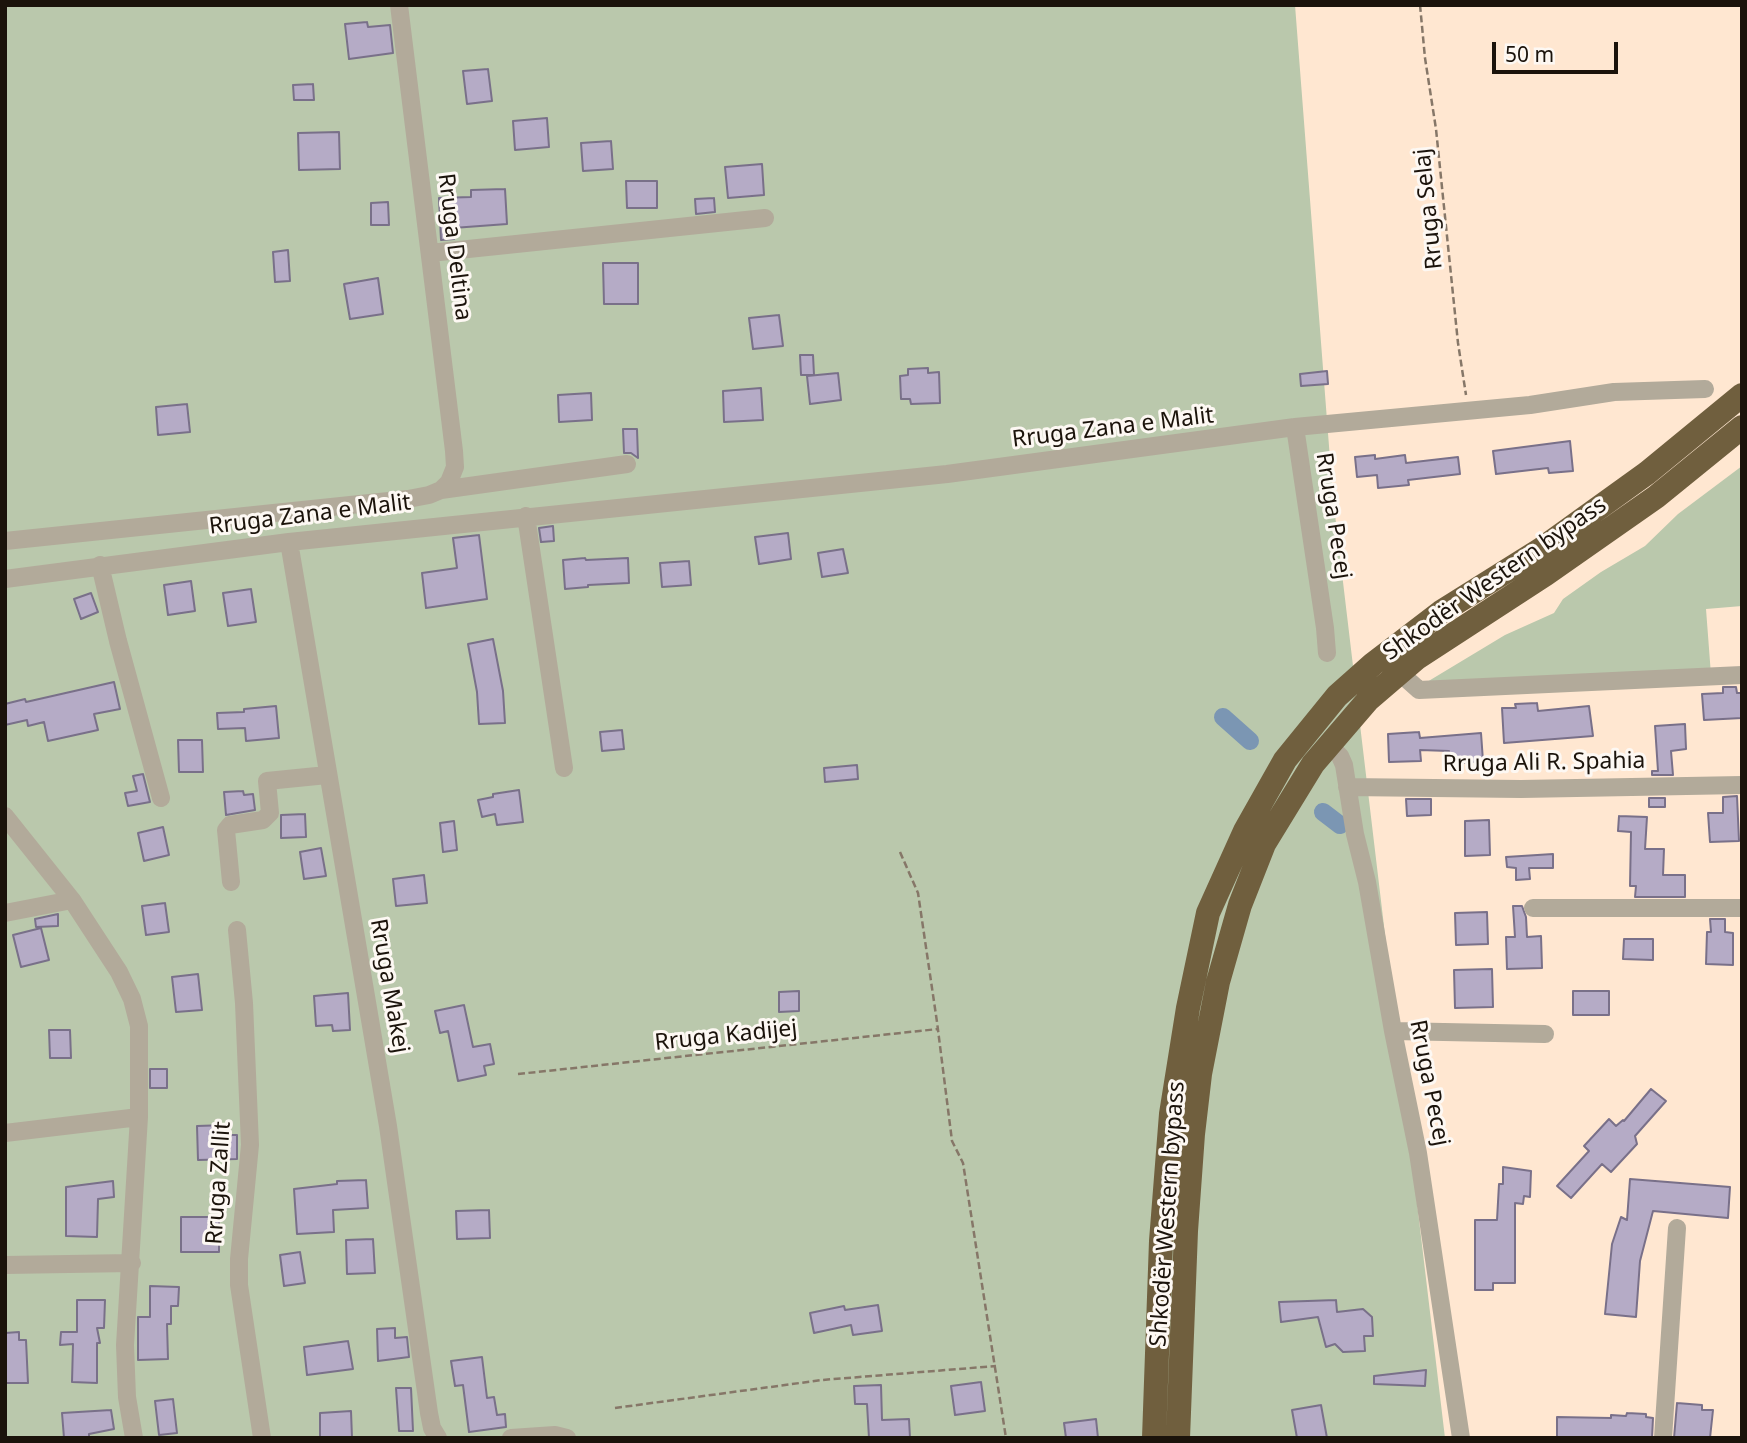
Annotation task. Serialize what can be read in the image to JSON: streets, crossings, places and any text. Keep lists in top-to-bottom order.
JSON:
{
  "streets": {
    "highway": ["Shkodër Western bypass"],
    "street": [
      "Rruga Deltina",
      "Rruga Zana e Malit",
      "Rruga Pecej",
      "Rruga Ali R. Spahia",
      "Rruga Makej",
      "Rruga Zallit"
    ],
    "path": ["Rruga Selaj", "Rruga Kadijej"]
  },
  "crossings": [
    ["Rruga Selaj", "Rruga Zana e Malit"],
    ["Rruga Zana e Malit", "Rruga Pecej"],
    ["Rruga Zana e Malit", "Rruga Makej"],
    ["Rruga Pecej", "Shkodër Western bypass"],
    ["Rruga Pecej", "Rruga Ali R. Spahia"]
  ],
  "scale_bar": "50 m"
}
